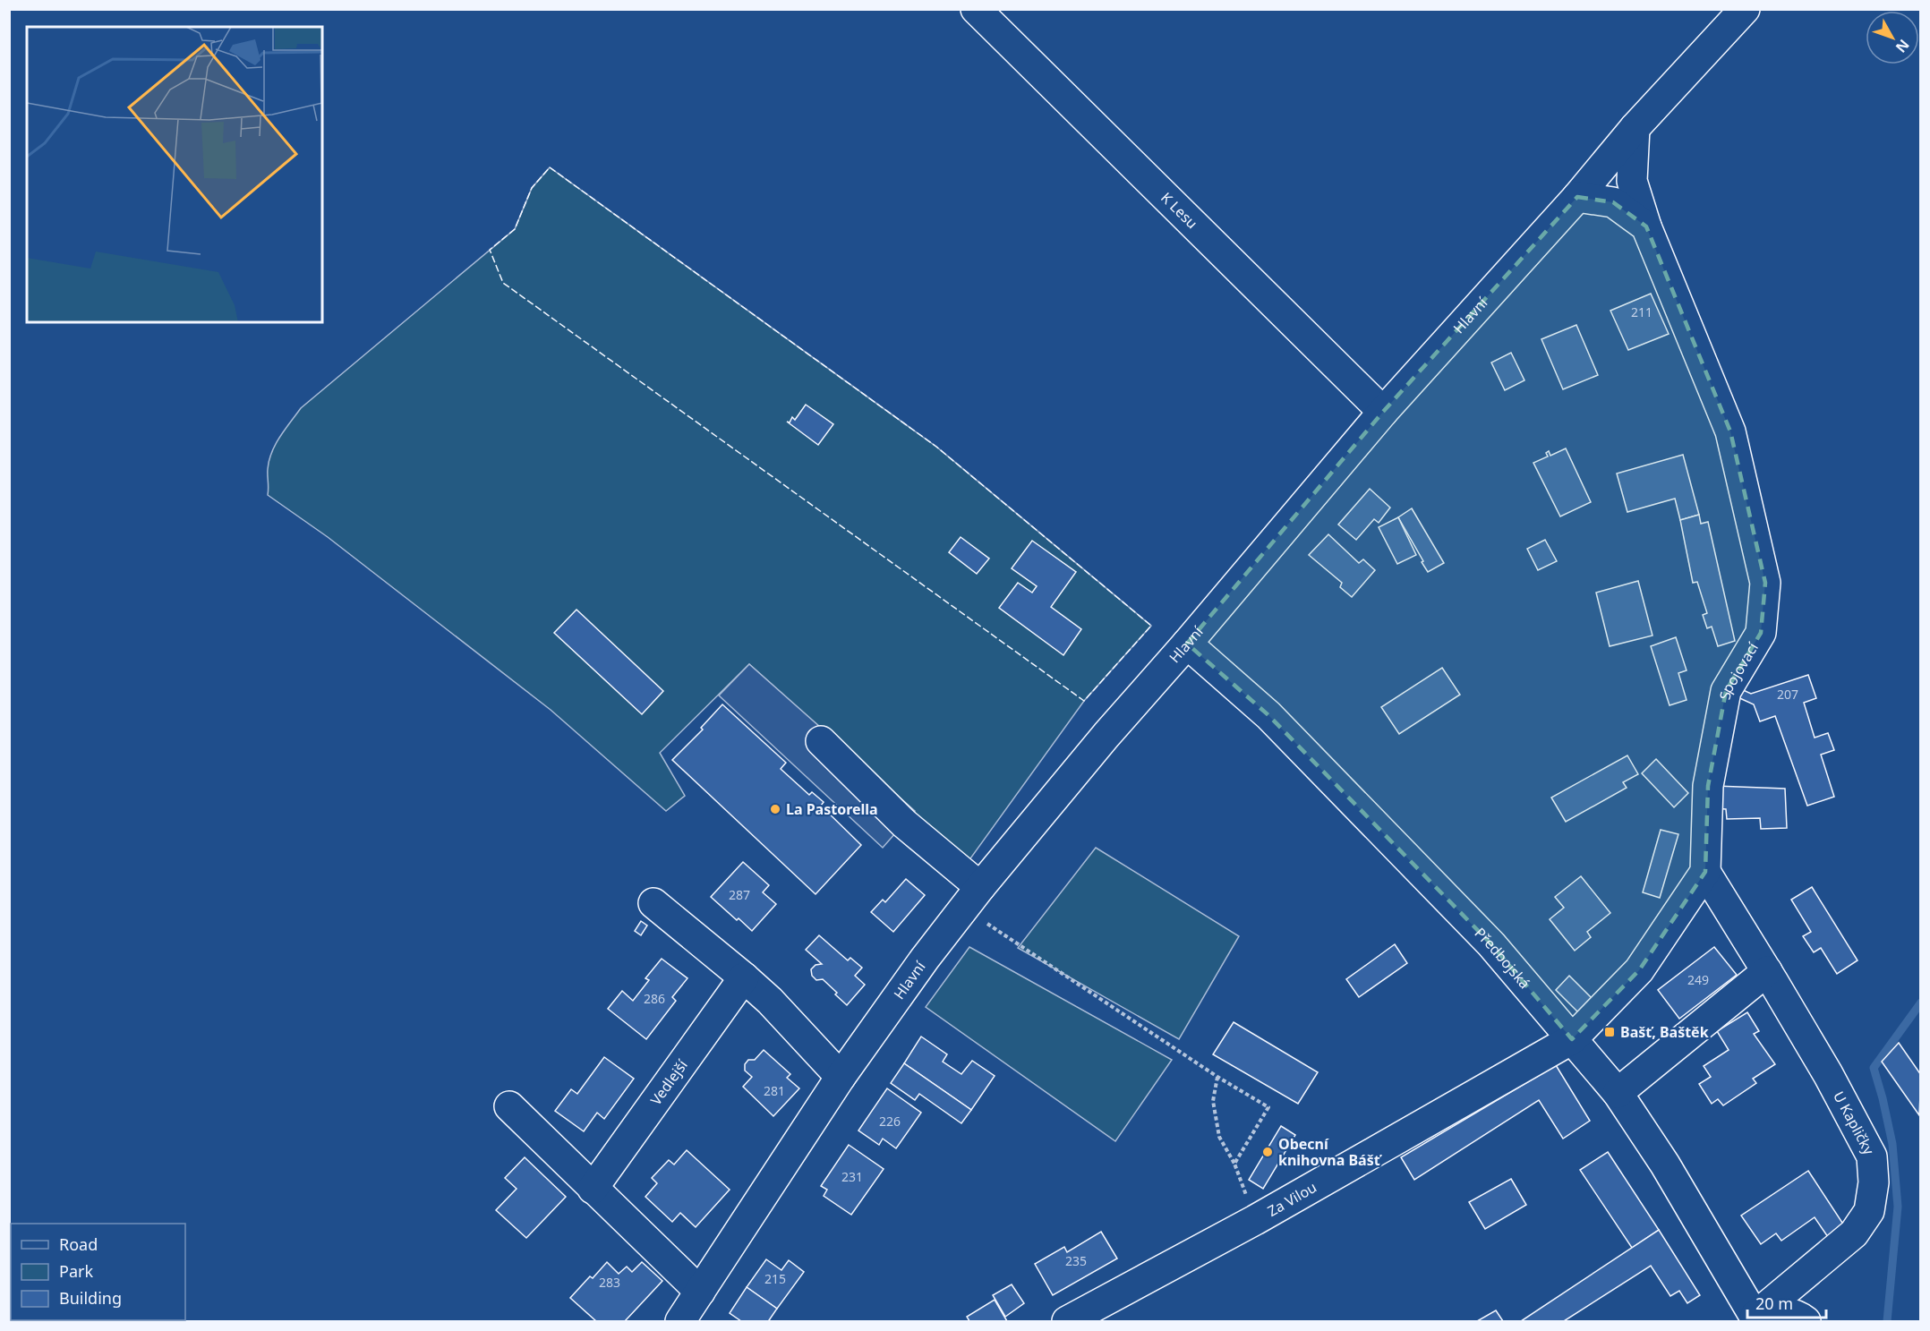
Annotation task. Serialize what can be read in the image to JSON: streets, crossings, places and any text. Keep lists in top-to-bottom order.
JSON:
{
  "streets": {
    "street": [
      "K Lesu",
      "Hlavní",
      "Spojovací",
      "Předbojská",
      "Vedlejší",
      "U Kapličky",
      "Za Vilou"
    ]
  },
  "crossings": [
    ["K Lesu", "Hlavní"],
    ["Hlavní", "Spojovací"],
    ["Hlavní", "Předbojská"],
    ["Spojovací", "U Kapličky"],
    ["Předbojská", "U Kapličky"],
    ["Předbojská", "Za Vilou"]
  ],
  "places": {
    "other": ["La Pastorella", "Obecní knihovna Bášť"],
    "transit": ["Bašť, Baštěk"]
  },
  "house_numbers": [
    "211",
    "207",
    "287",
    "249",
    "286",
    "281",
    "226",
    "231",
    "235",
    "215",
    "283"
  ],
  "legend": ["Road", "Park", "Building"],
  "scale_bar": "20 m",
  "north": "bottom right"
}
